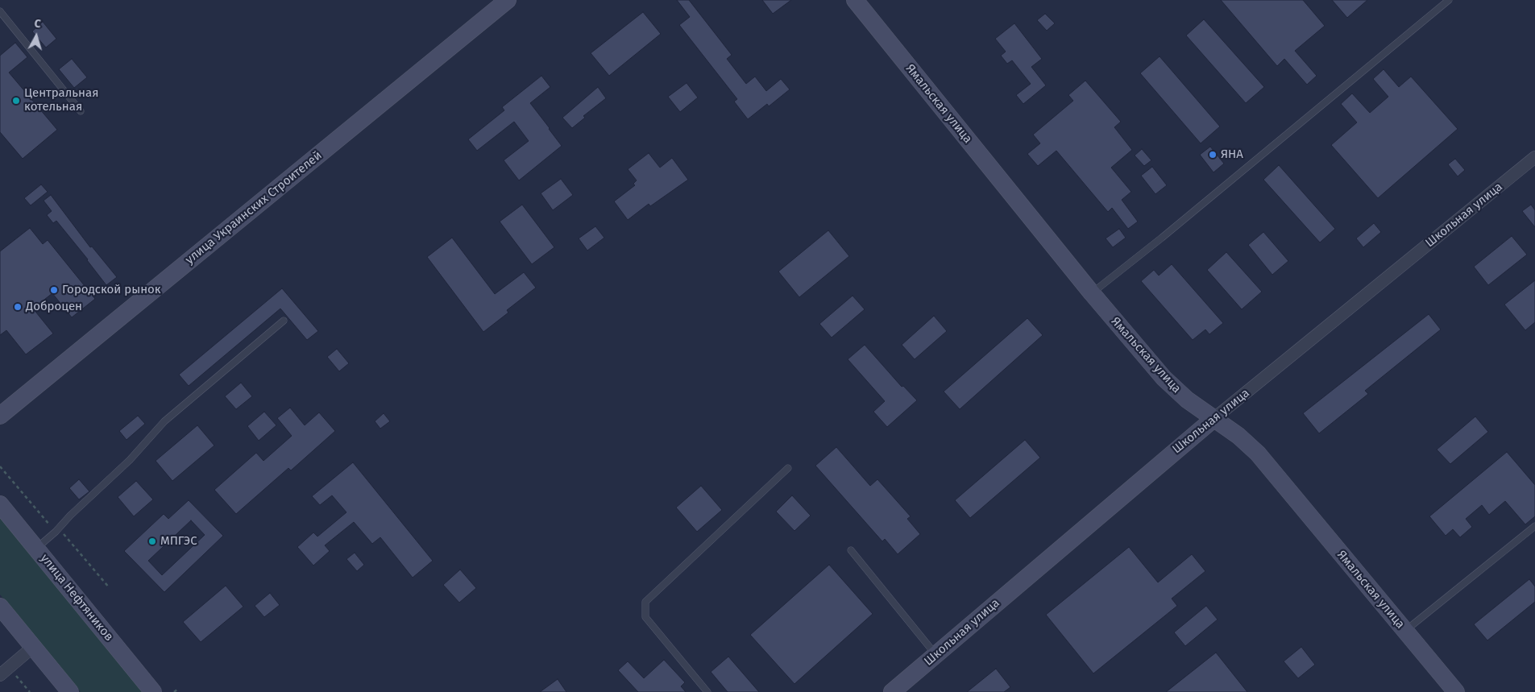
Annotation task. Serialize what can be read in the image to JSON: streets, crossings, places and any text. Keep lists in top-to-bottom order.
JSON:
{
  "streets": {
    "street": [
      "Ямальская улица",
      "улица Украинских Строителей",
      "Школьная улица",
      "улица Нефтяников"
    ]
  },
  "crossings": [
    ["Ямальская улица", "Школьная улица"]
  ],
  "places": [
    "Центральная котельная",
    "ЯНА",
    "Городской рынок",
    "Доброцен",
    "МПГЭС"
  ],
  "north": "top"
}
